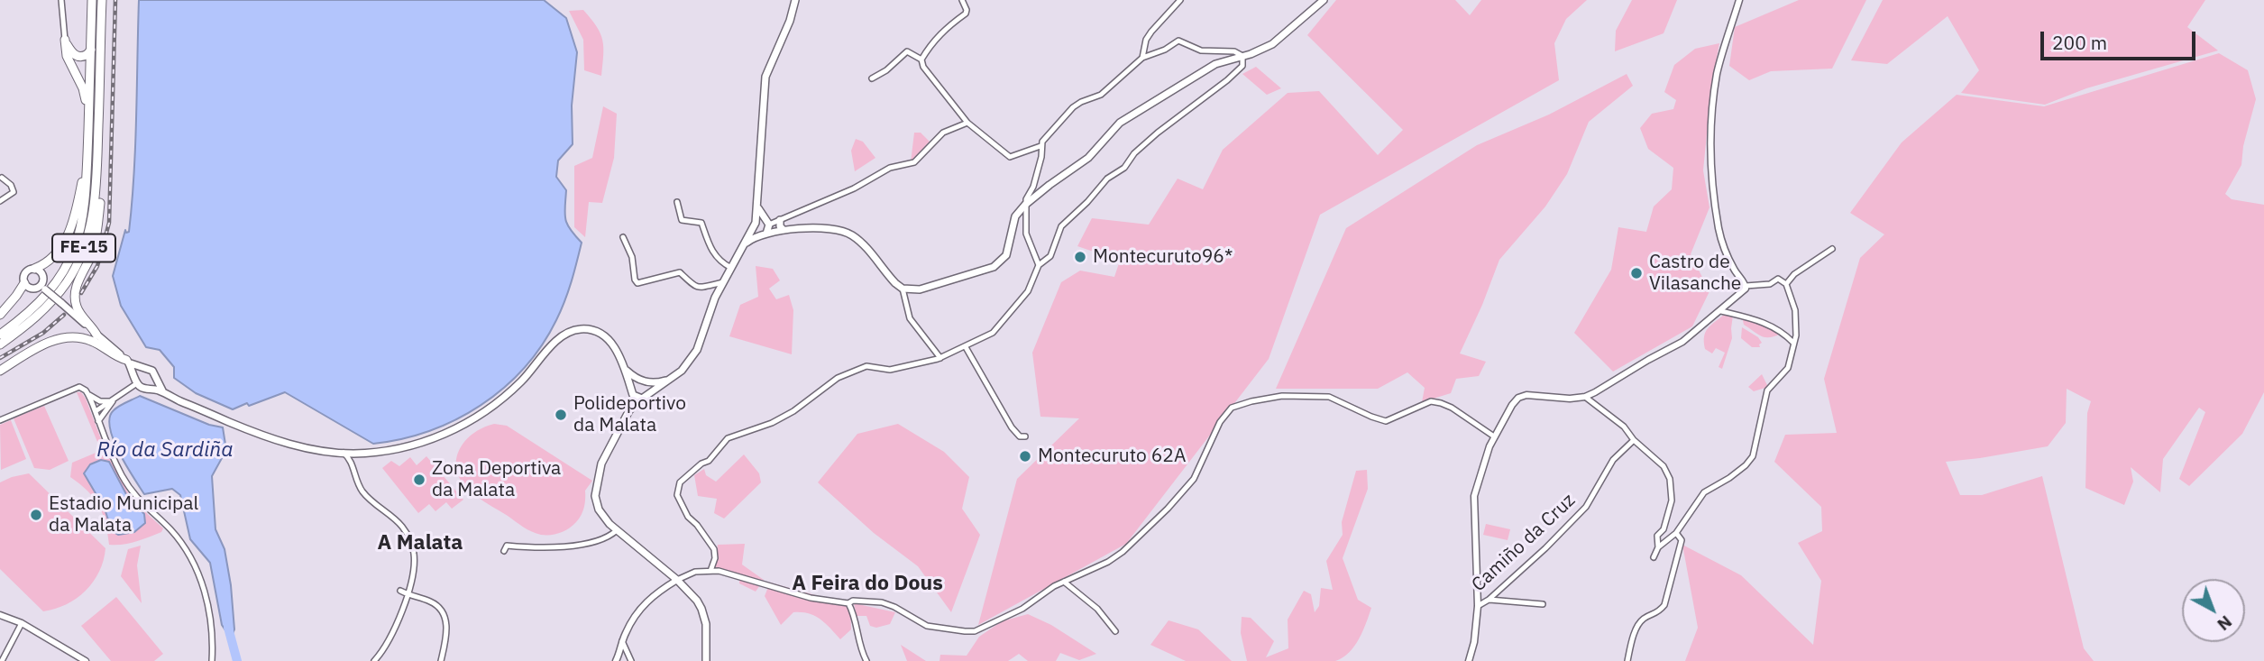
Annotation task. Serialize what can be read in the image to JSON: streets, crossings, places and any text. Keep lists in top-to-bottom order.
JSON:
{
  "streets": {
    "highway": ["FE-15"],
    "street": ["Camiño da Cruz"]
  },
  "districts": ["A Malata", "A Feira do Dous"],
  "water": ["Río da Sardiña"],
  "places": [
    "Montecuruto96*",
    "Castro de Vilasanche",
    "Polideportivo da Malata",
    "Montecuruto 62A",
    "Zona Deportiva da Malata",
    "Estadio Municipal da Malata"
  ],
  "scale_bar": "200 m",
  "north": "bottom right"
}
